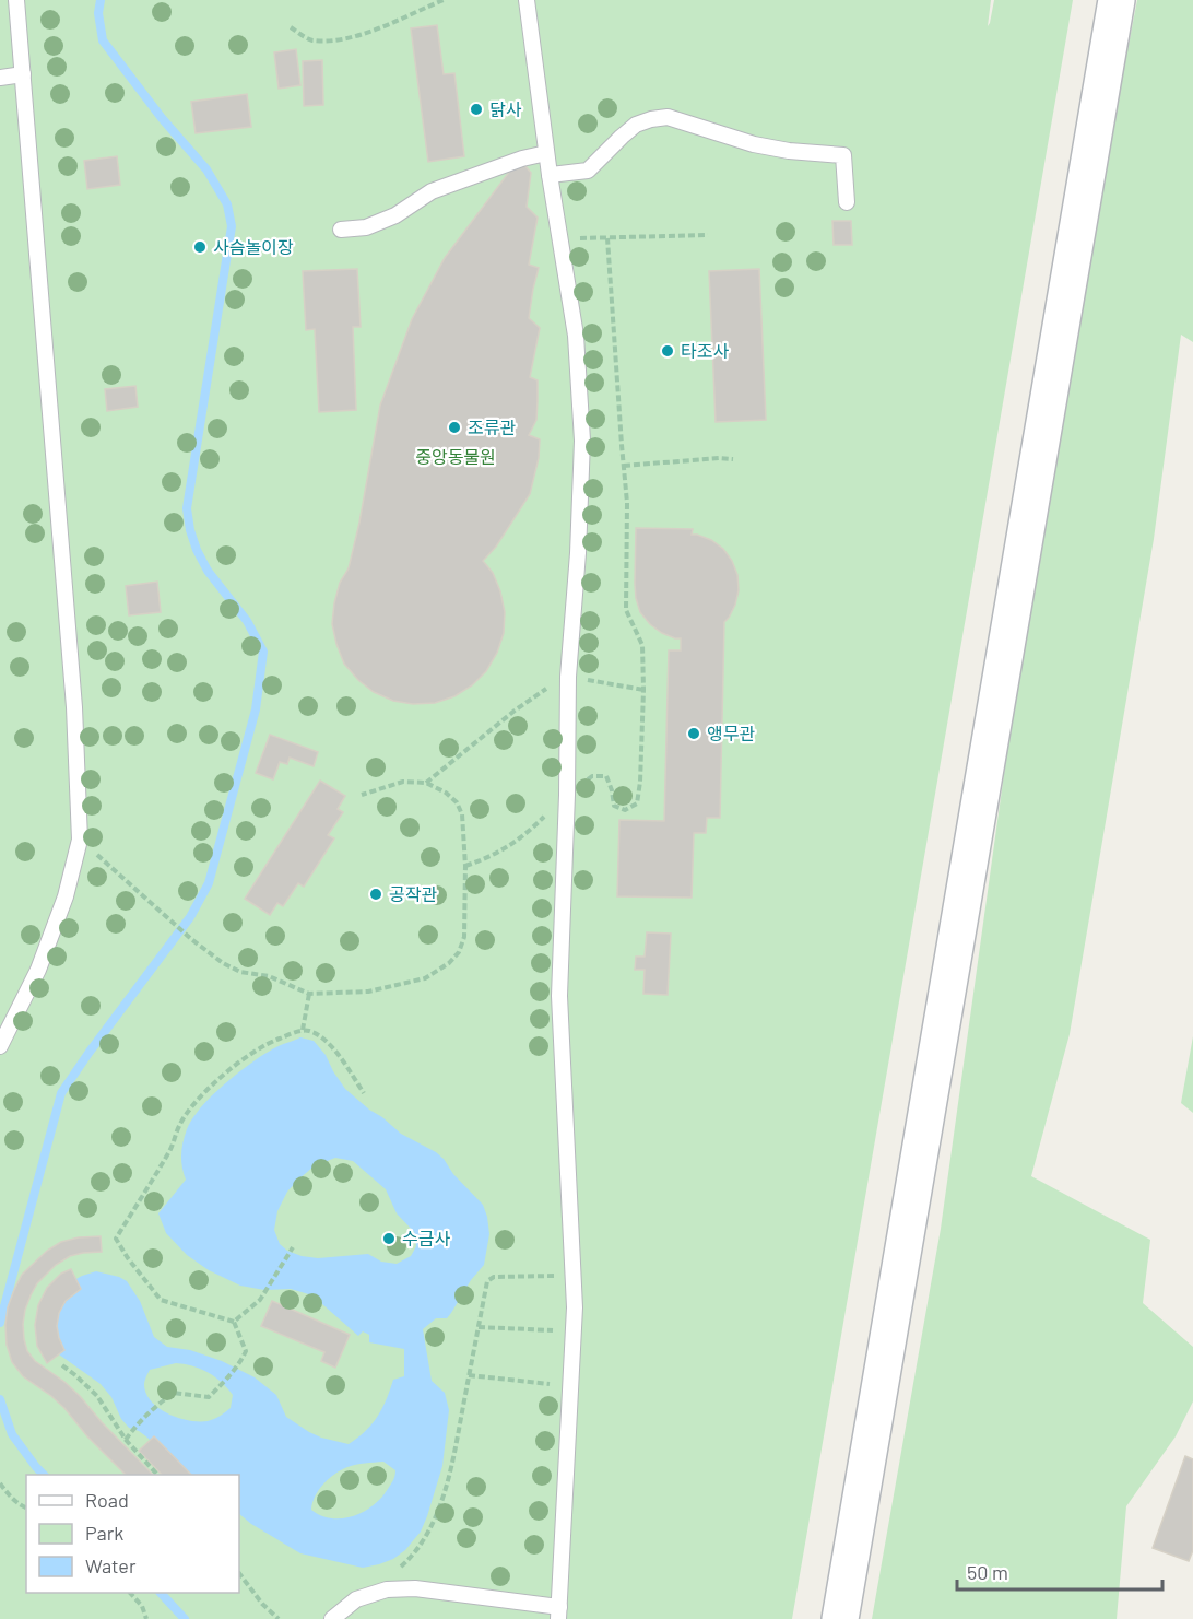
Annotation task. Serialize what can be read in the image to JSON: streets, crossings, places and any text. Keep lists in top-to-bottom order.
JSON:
{
  "parks": ["중앙동물원"],
  "places": [
    "닭사",
    "사슴놀이장",
    "타조사",
    "조류관",
    "앵무관",
    "공작관",
    "수금사"
  ],
  "legend": ["Road", "Park", "Water"],
  "scale_bar": "50 m"
}
